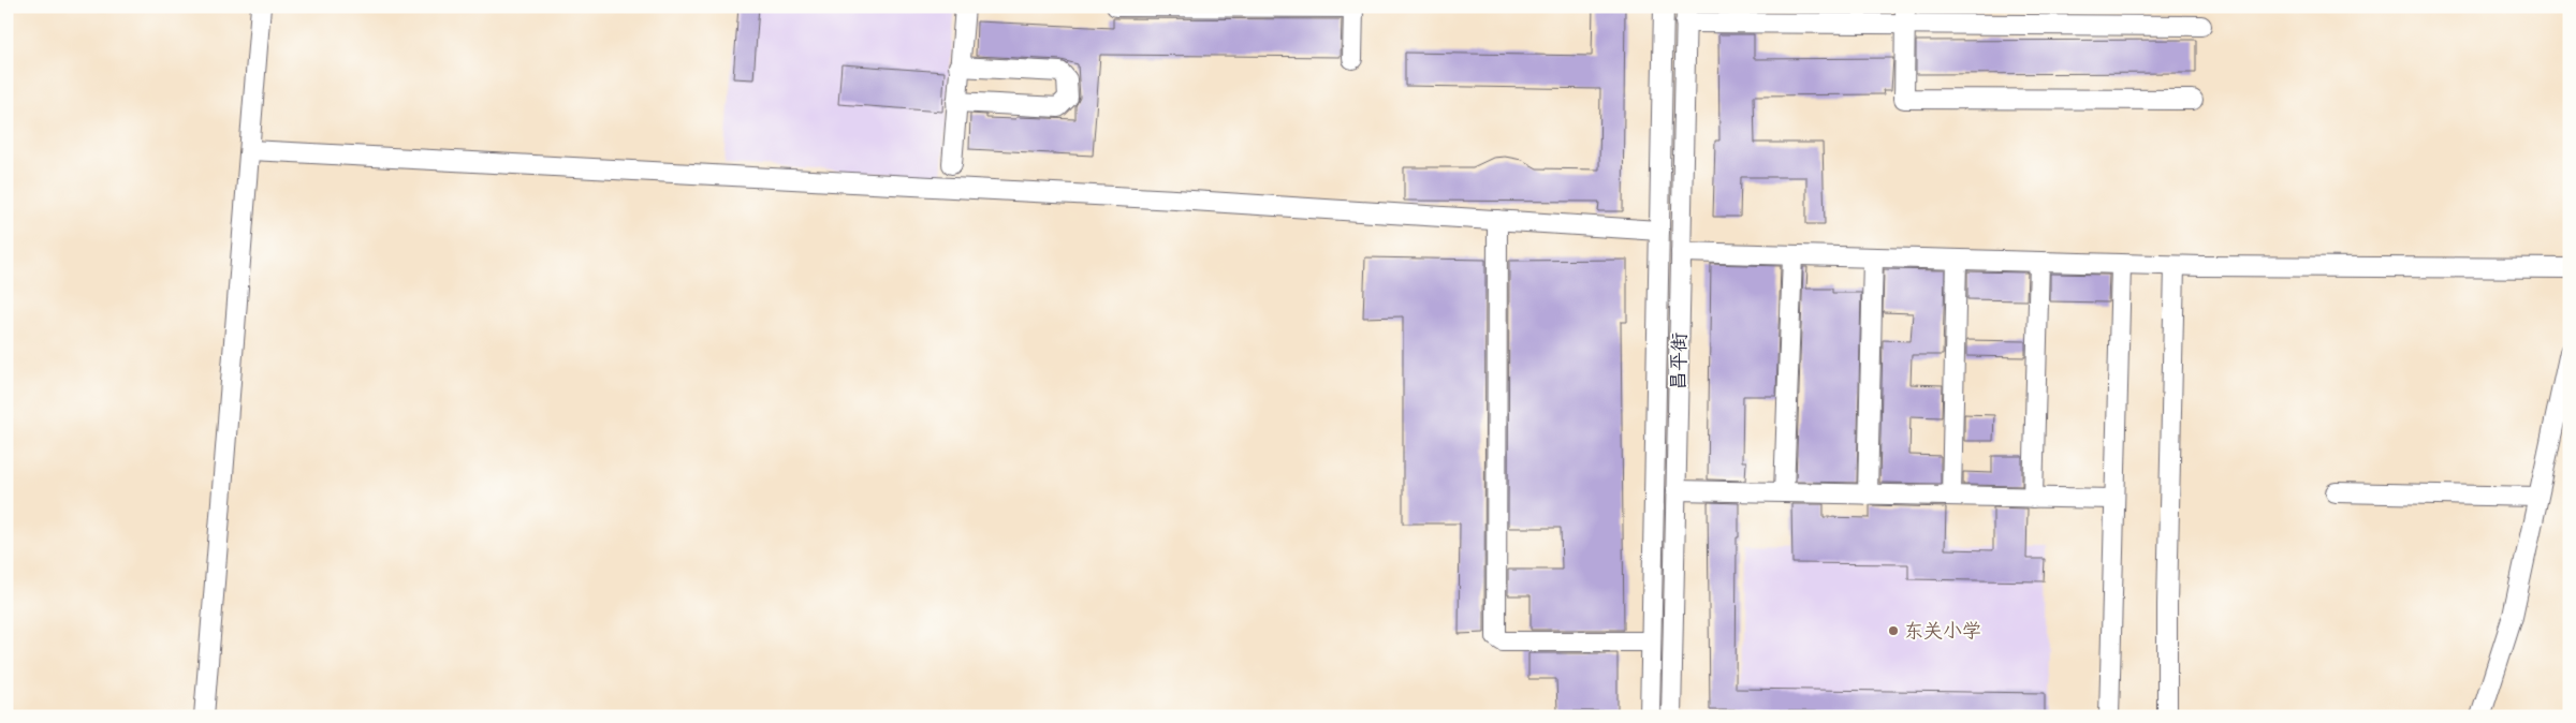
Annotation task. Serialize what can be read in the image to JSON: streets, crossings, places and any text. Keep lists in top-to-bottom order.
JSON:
{
  "streets": {
    "street": ["昌平街"]
  },
  "places": ["东关小学"]
}
